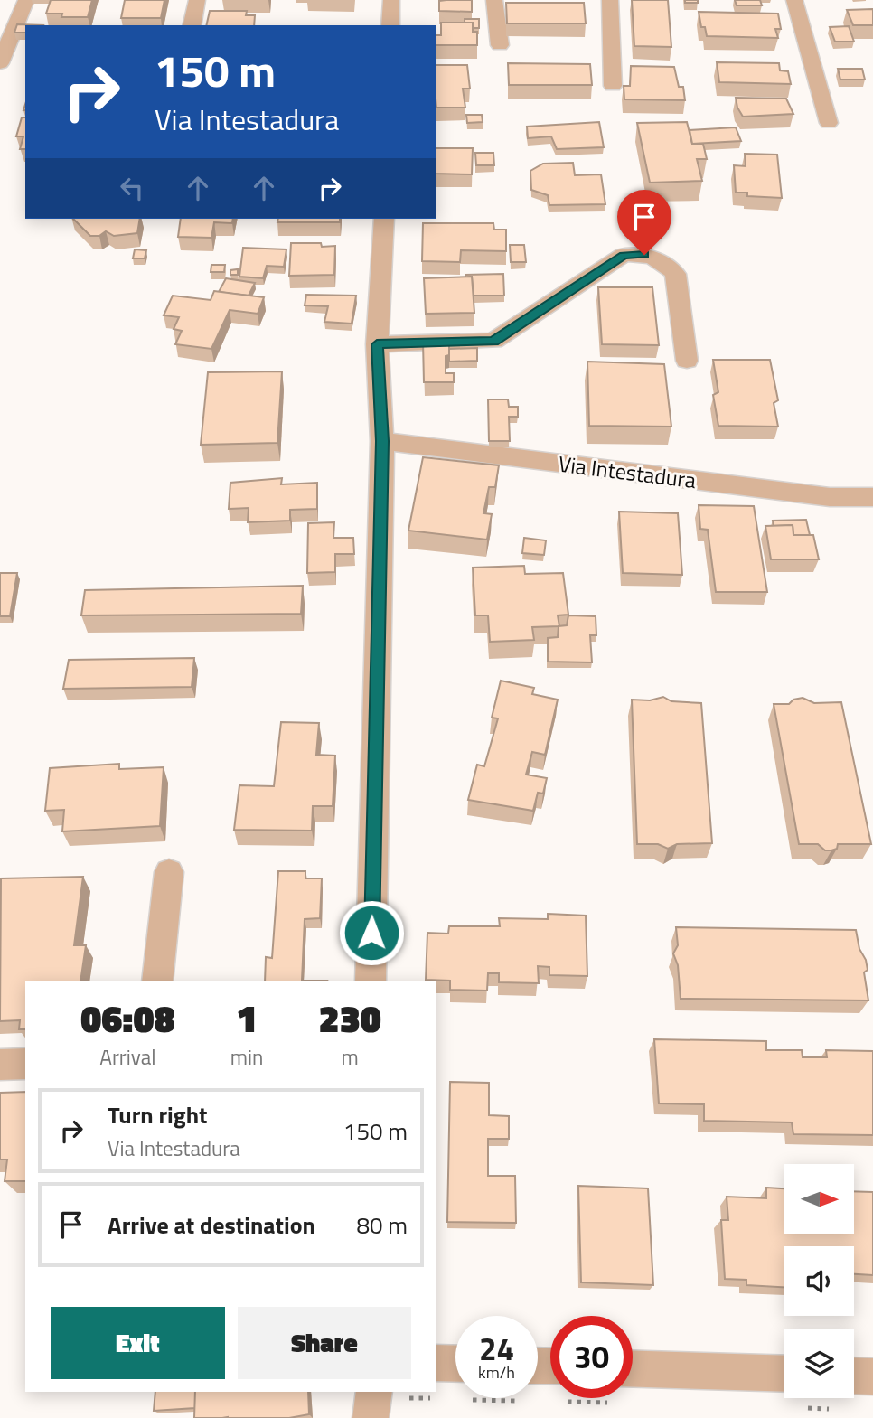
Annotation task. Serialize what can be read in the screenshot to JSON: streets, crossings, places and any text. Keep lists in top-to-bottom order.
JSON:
{
  "streets": {
    "street": ["Via Intestadura"]
  },
  "north": "right",
  "page": {
    "turn": ["150 m", "Via Intestadura"],
    "eta": [
      "06:08",
      "Arrival",
      "1",
      "min",
      "230",
      "m"
    ],
    "list": [
      {
        "name": "Turn right",
        "note": "Via Intestadura",
        "value": "150 m"
      },
      {
        "name": "Arrive at destination",
        "value": "80 m"
      }
    ],
    "buttons": ["Exit", "Share"],
    "speed": "24 km/h",
    "limit": "30"
  }
}
